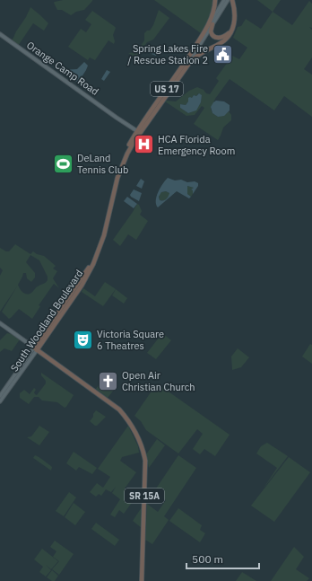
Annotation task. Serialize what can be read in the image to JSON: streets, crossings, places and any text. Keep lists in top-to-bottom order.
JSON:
{
  "streets": {
    "highway": ["US 17", "South Woodland Boulevard", "SR 15A"],
    "main road": ["Orange Camp Road"]
  },
  "crossings": [
    ["Orange Camp Road", "South Woodland Boulevard"],
    ["South Woodland Boulevard", "SR 15A"]
  ],
  "places": {
    "public building": ["Spring Lakes Fire / Rescue Station 2"],
    "hospital": ["HCA Florida Emergency Room"],
    "sports": ["DeLand Tennis Club"],
    "theatre": ["Victoria Square 6 Theatres"],
    "church": ["Open Air Christian Church"]
  },
  "scale_bar": "500 m"
}
